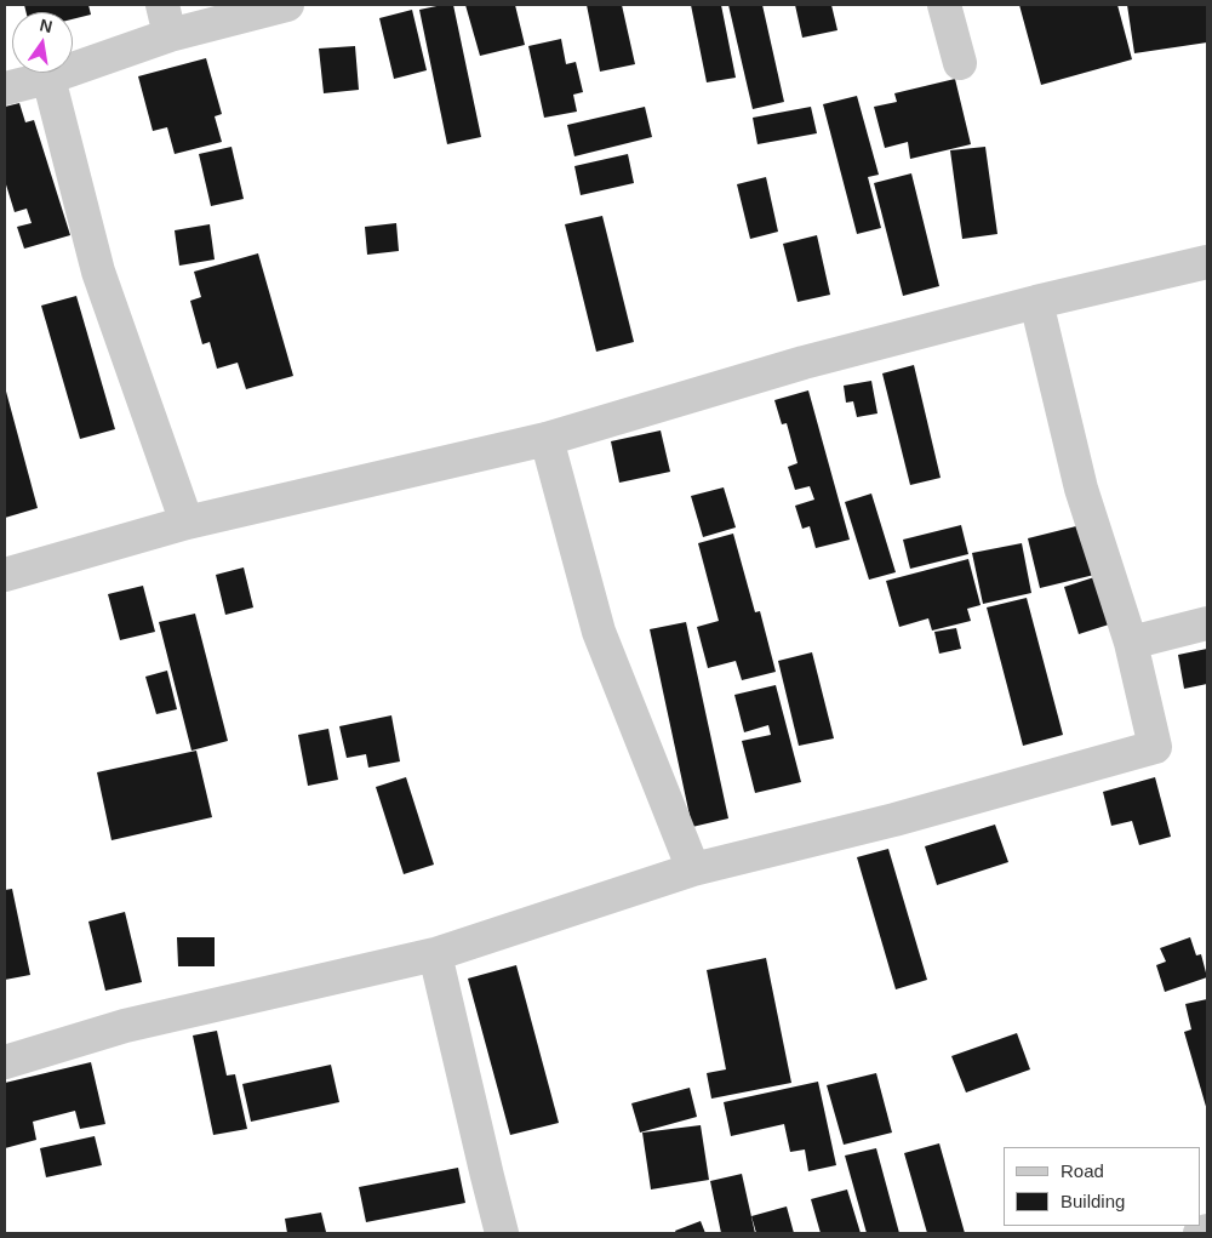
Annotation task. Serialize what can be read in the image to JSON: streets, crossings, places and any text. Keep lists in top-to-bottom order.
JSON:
{
  "legend": ["Road", "Building"],
  "north": "top"
}
